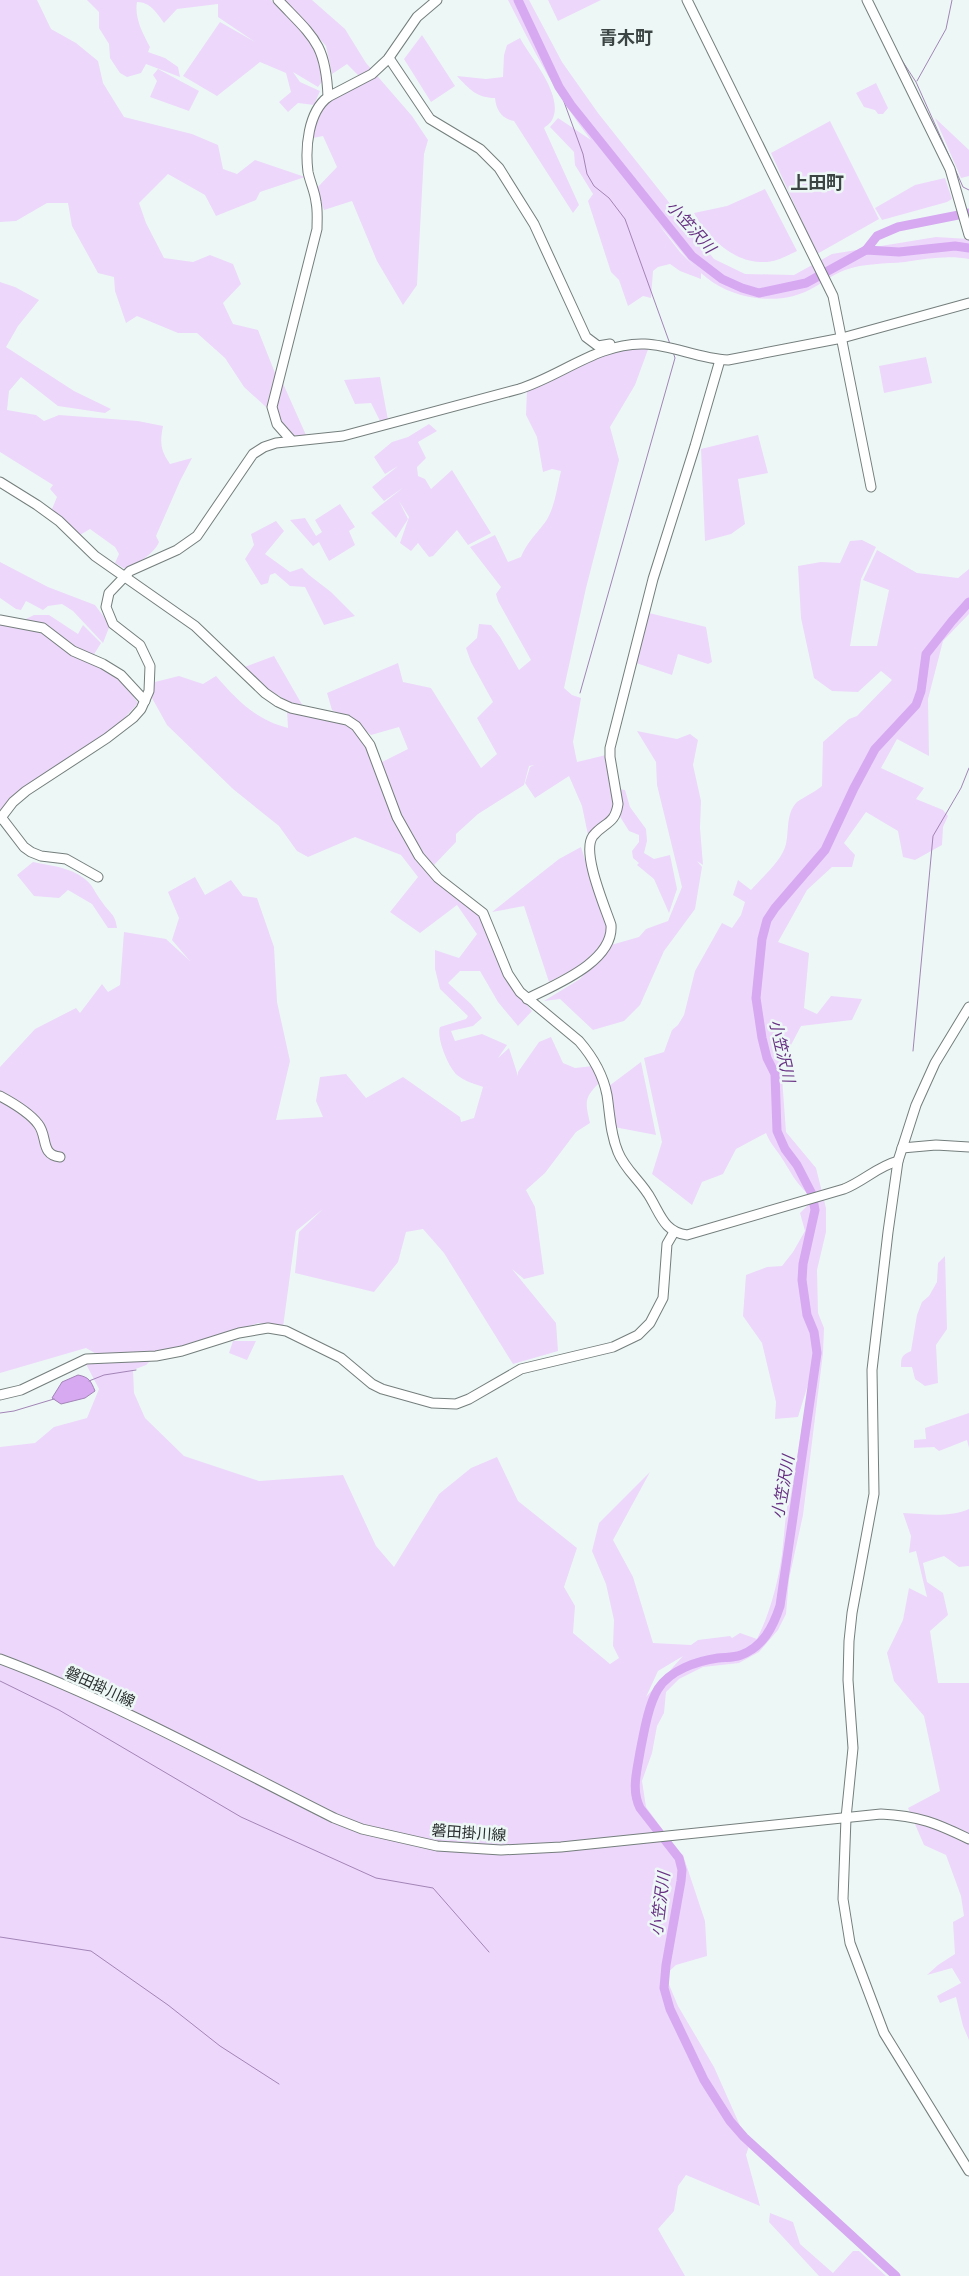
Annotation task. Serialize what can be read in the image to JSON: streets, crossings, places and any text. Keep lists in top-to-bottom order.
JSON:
{
  "streets": {
    "street": ["磐田掛川線"]
  },
  "districts": ["青木町", "上田町"],
  "water": ["小笠沢川"]
}
